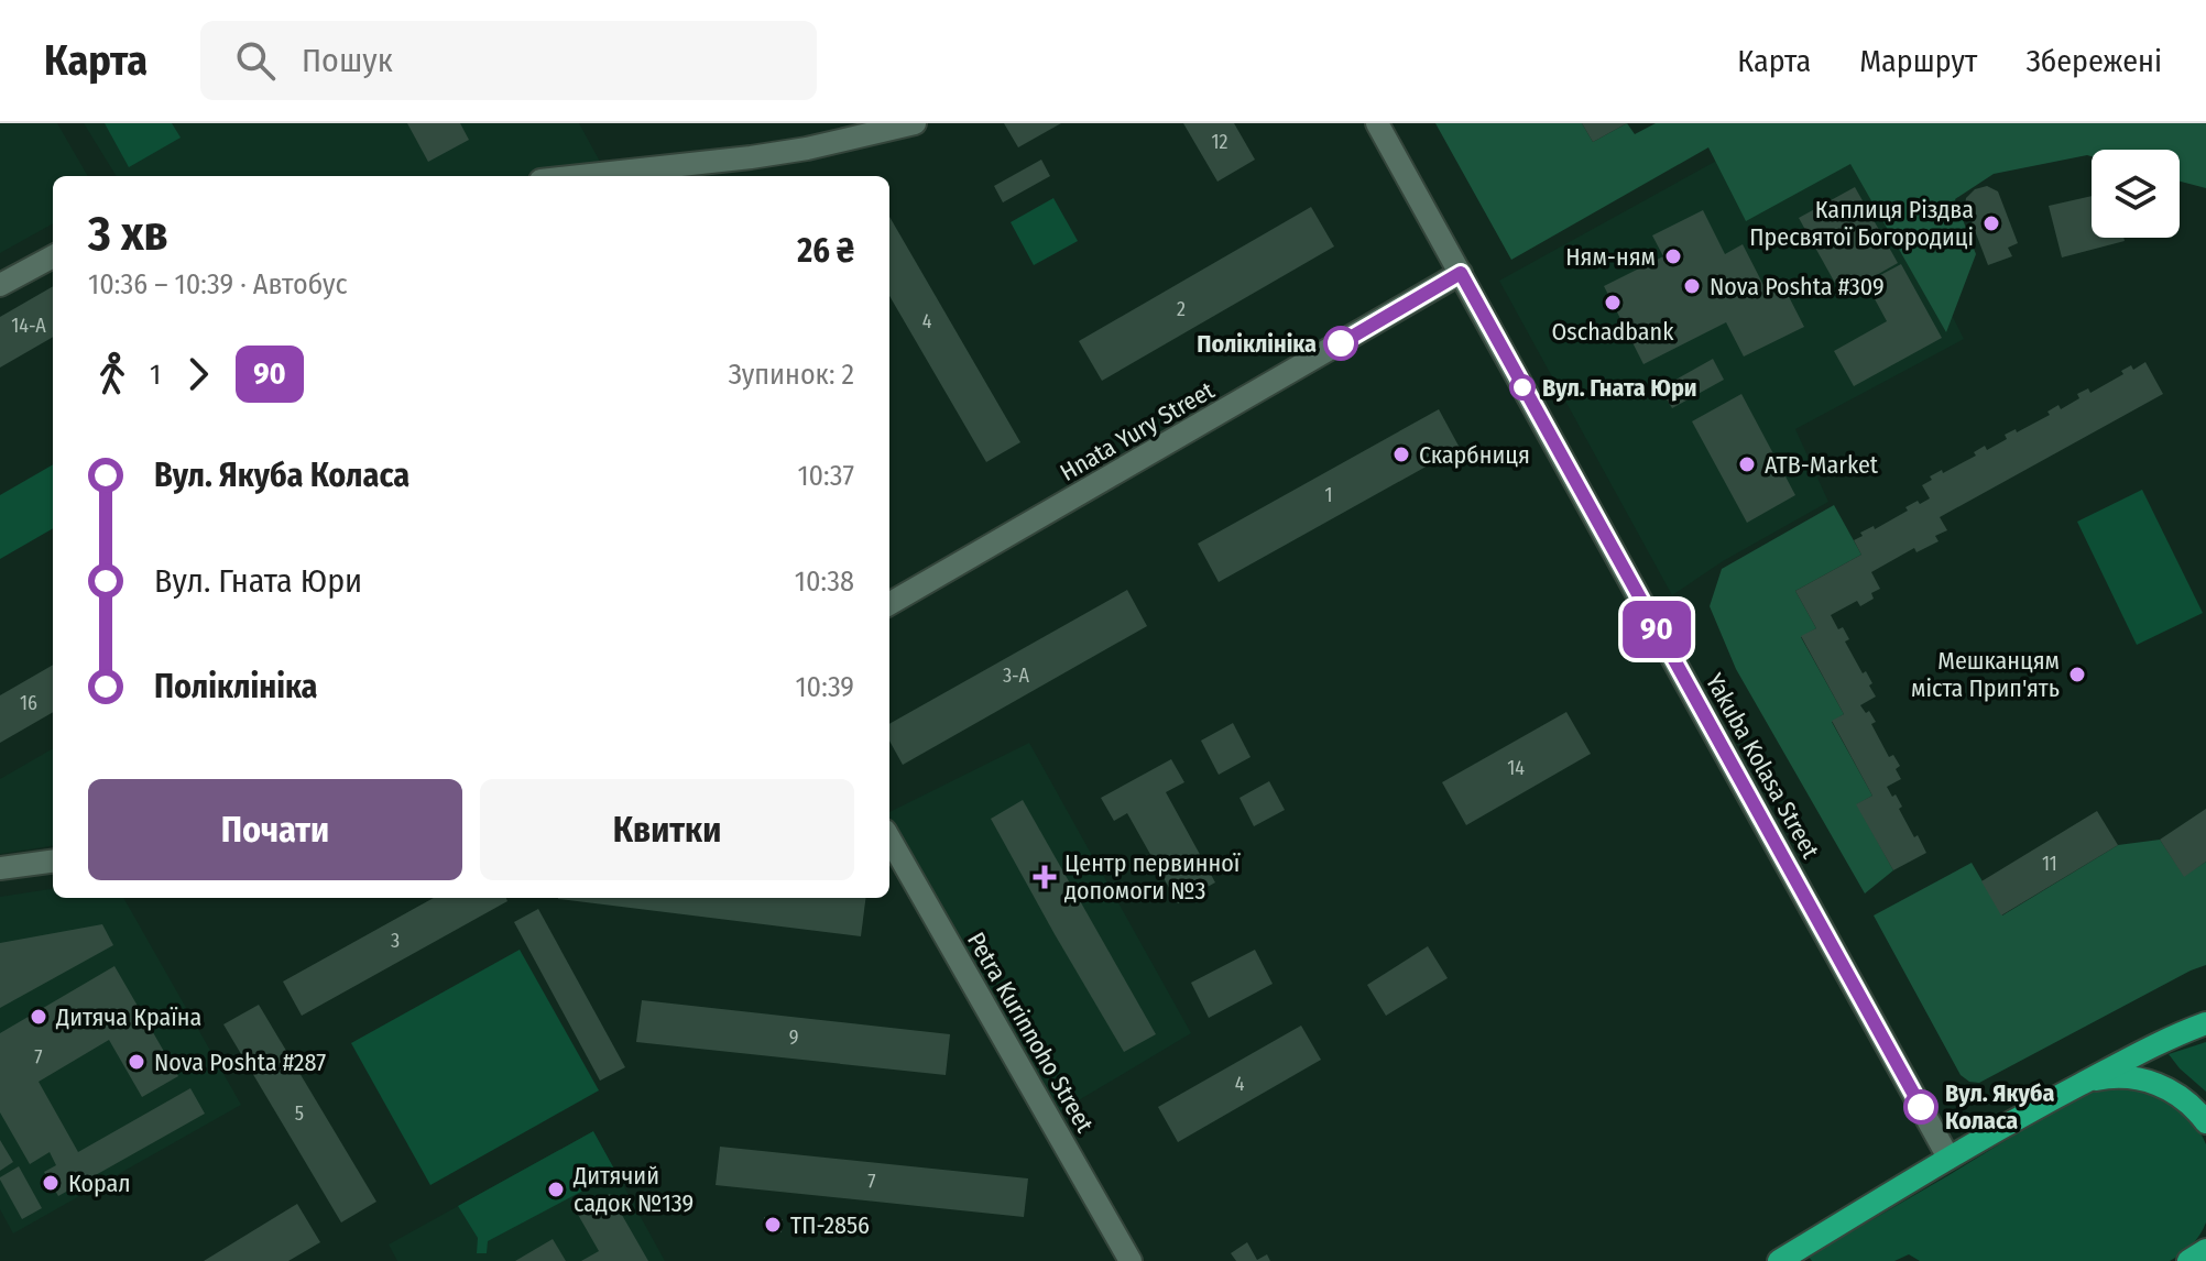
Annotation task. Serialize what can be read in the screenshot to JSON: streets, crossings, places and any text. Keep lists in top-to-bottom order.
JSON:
{
  "streets": {
    "street": ["Hnata Yury Street", "Yakuba Kolasa Street", "Petra Kurinnoho Street"]
  },
  "crossings": [
    ["Hnata Yury Street", "Yakuba Kolasa Street"]
  ],
  "places": {
    "other": [
      "Каплиця Різдва Пресвятої Богородиці",
      "Ням-ням",
      "Nova Poshta #309",
      "Oschadbank",
      "Поліклініка",
      "Вул. Гната Юри",
      "Скарбниця",
      "ATB-Market",
      "Мешканцям міста Прип'ять",
      "Дитяча Країна",
      "Nova Poshta #287",
      "Вул. Якуба Коласа",
      "Корал",
      "Дитячий садок №139",
      "ТП-2856"
    ],
    "health": ["Центр первинної допомоги №3"]
  },
  "lines": ["bus line 90"],
  "house_numbers": [
    "12",
    "2",
    "4",
    "14-А",
    "1",
    "3-А",
    "16",
    "14",
    "11",
    "3",
    "9",
    "7",
    "4",
    "5",
    "7"
  ],
  "page": {
    "header": "Карта",
    "search": "Пошук",
    "nav": ["Карта", "Маршрут", "Збережені"],
    "on_map": "90",
    "heading": ["3 хв", "10:36 – 10:39 · Автобус", "26 ₴"],
    "legs": ["1", "90", "Зупинок: 2"],
    "list": [
      {
        "name": "Вул. Якуба Коласа",
        "value": "10:37"
      },
      {
        "name": "Вул. Гната Юри",
        "value": "10:38"
      },
      {
        "name": "Поліклініка",
        "value": "10:39"
      }
    ],
    "buttons": ["Почати", "Квитки"]
  }
}
